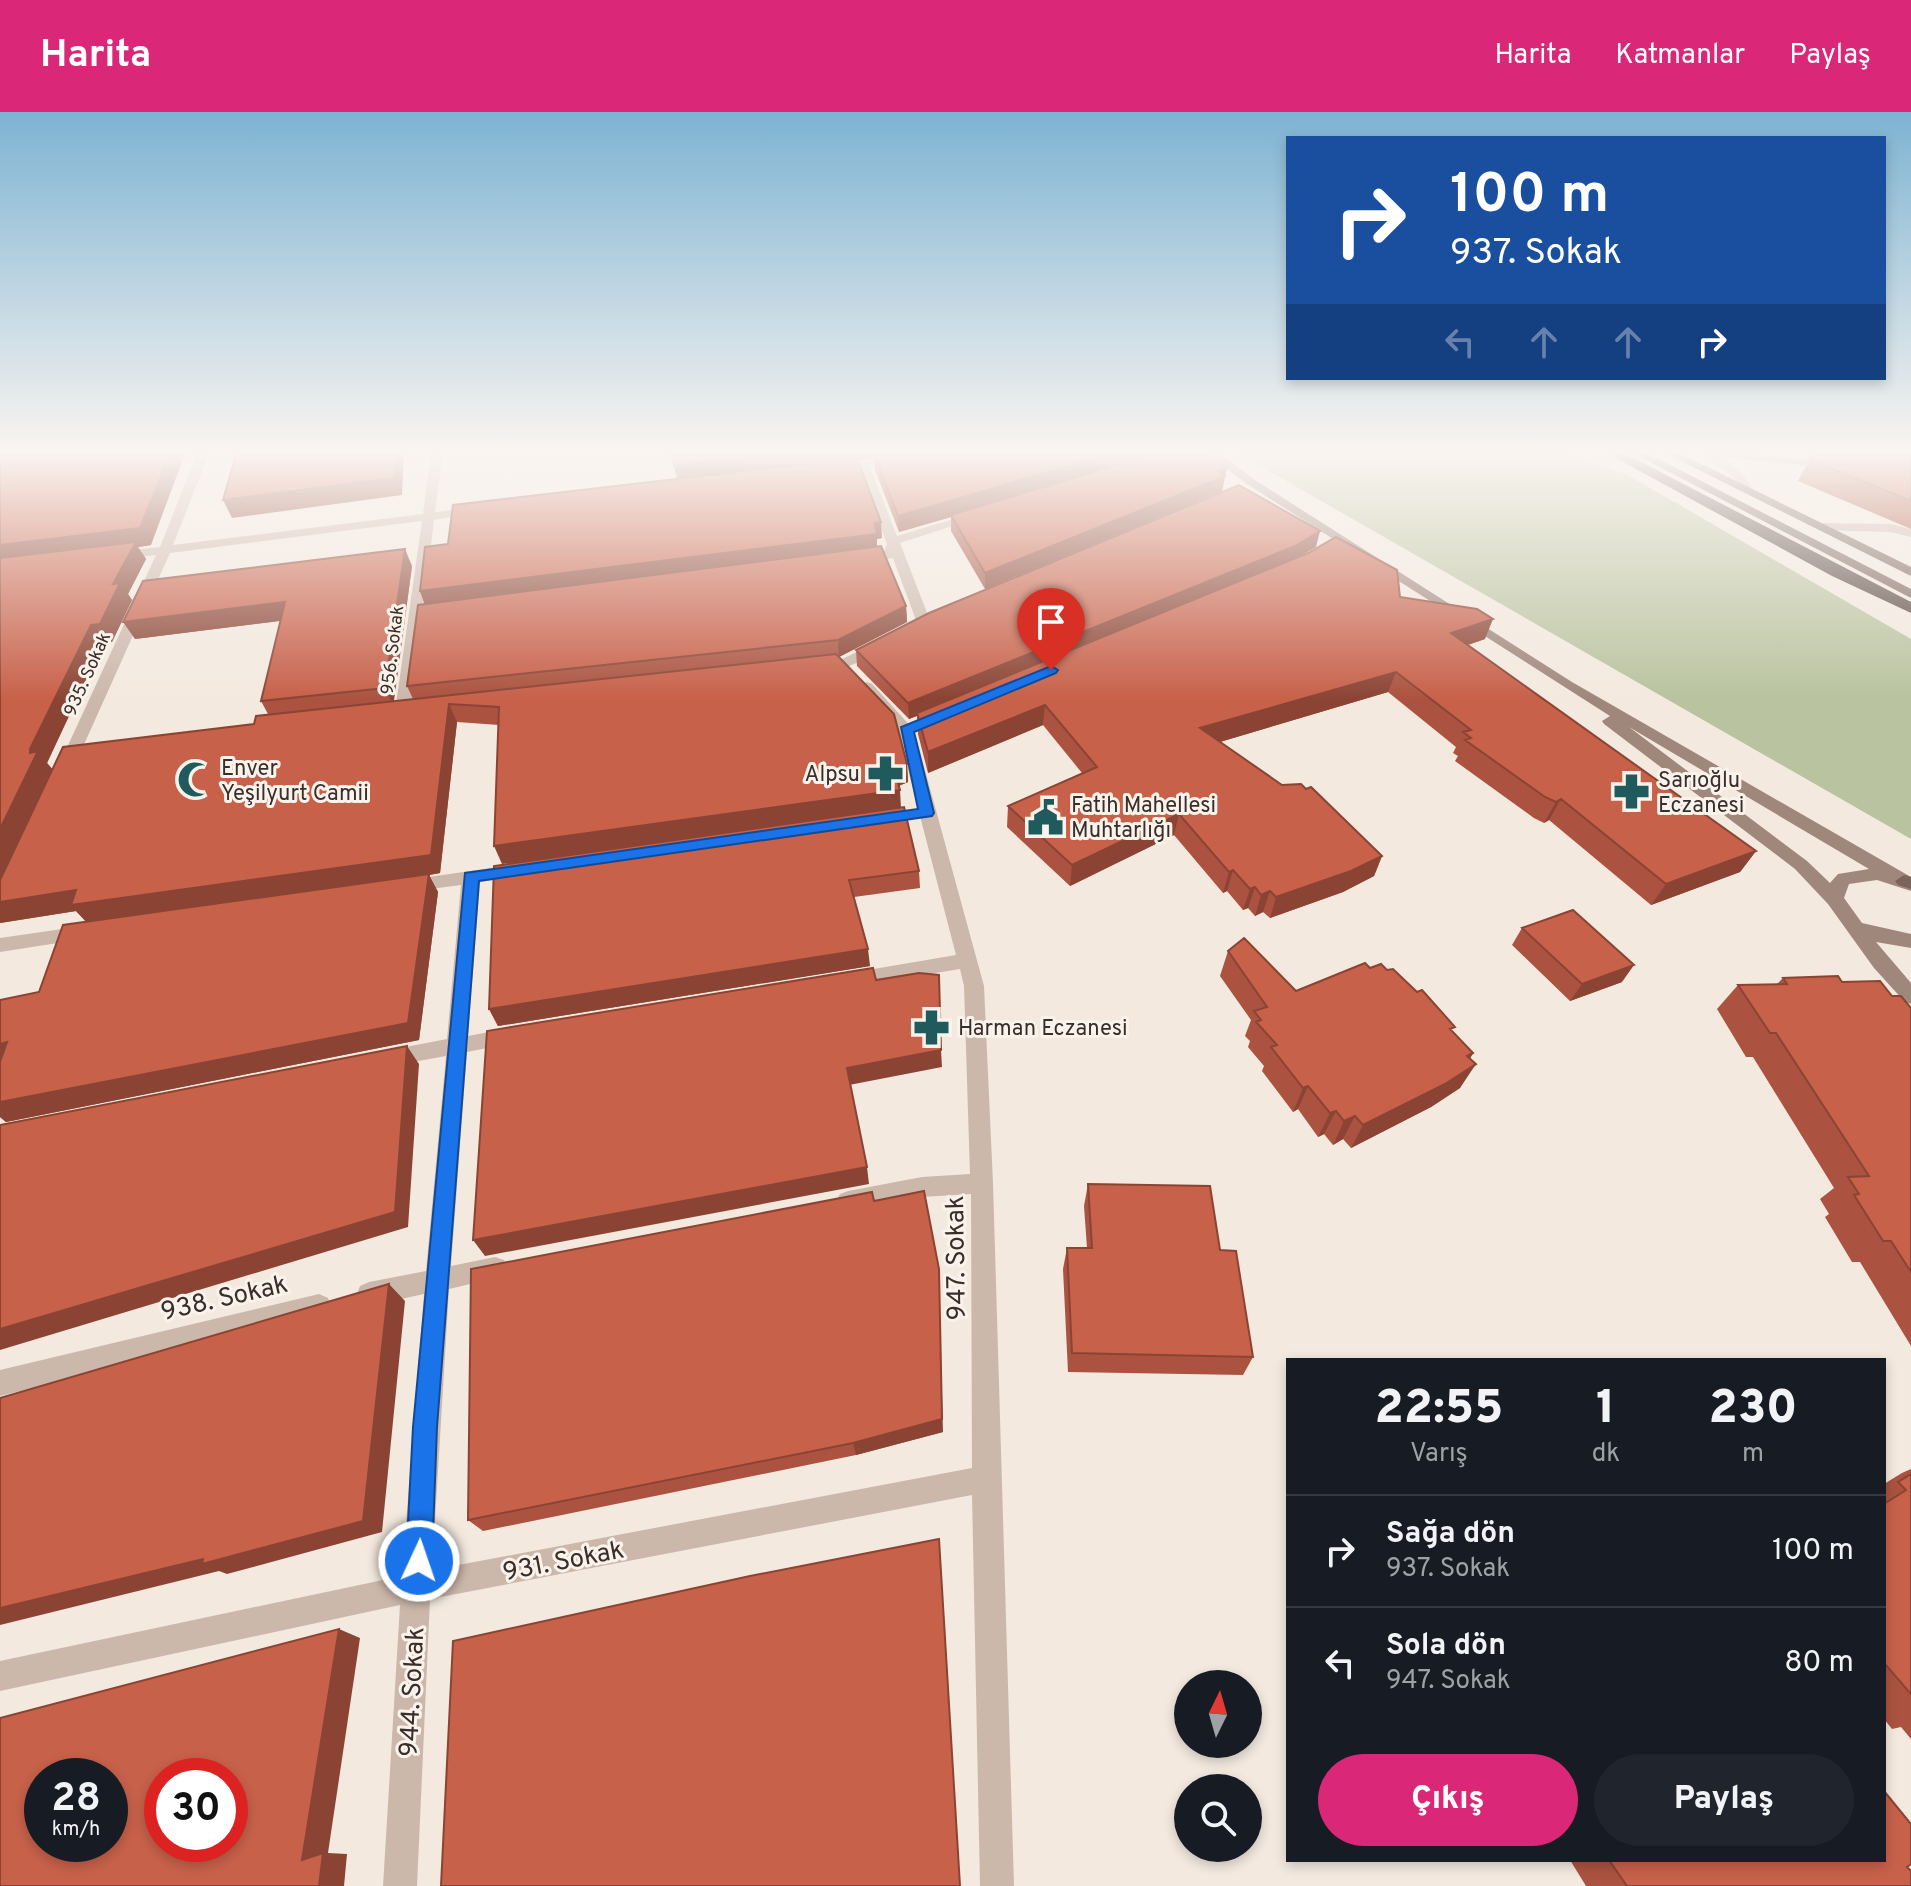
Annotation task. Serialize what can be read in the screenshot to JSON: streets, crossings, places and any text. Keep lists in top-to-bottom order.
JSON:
{
  "streets": {
    "street": [
      "956. Sokak",
      "935. Sokak",
      "947. Sokak",
      "938. Sokak",
      "931. Sokak",
      "944. Sokak"
    ]
  },
  "crossings": [
    ["947. Sokak", "931. Sokak"],
    ["938. Sokak", "944. Sokak"],
    ["931. Sokak", "944. Sokak"]
  ],
  "places": {
    "pharmacy": ["Alpsu", "Sarıoğlu Eczanesi", "Harman Eczanesi"],
    "mosque": ["Enver Yeşilyurt Camii"],
    "public building": ["Fatih Mahellesi Muhtarlığı"]
  },
  "north": "top",
  "page": {
    "header": "Harita",
    "nav": ["Harita", "Katmanlar", "Paylaş"],
    "turn": ["100 m", "937. Sokak"],
    "eta": [
      "22:55",
      "Varış",
      "1",
      "dk",
      "230",
      "m"
    ],
    "list": [
      {
        "name": "Sağa dön",
        "note": "937. Sokak",
        "value": "100 m"
      },
      {
        "name": "Sola dön",
        "note": "947. Sokak",
        "value": "80 m"
      }
    ],
    "buttons": ["Çıkış", "Paylaş"],
    "speed": "28 km/h",
    "limit": "30"
  }
}
